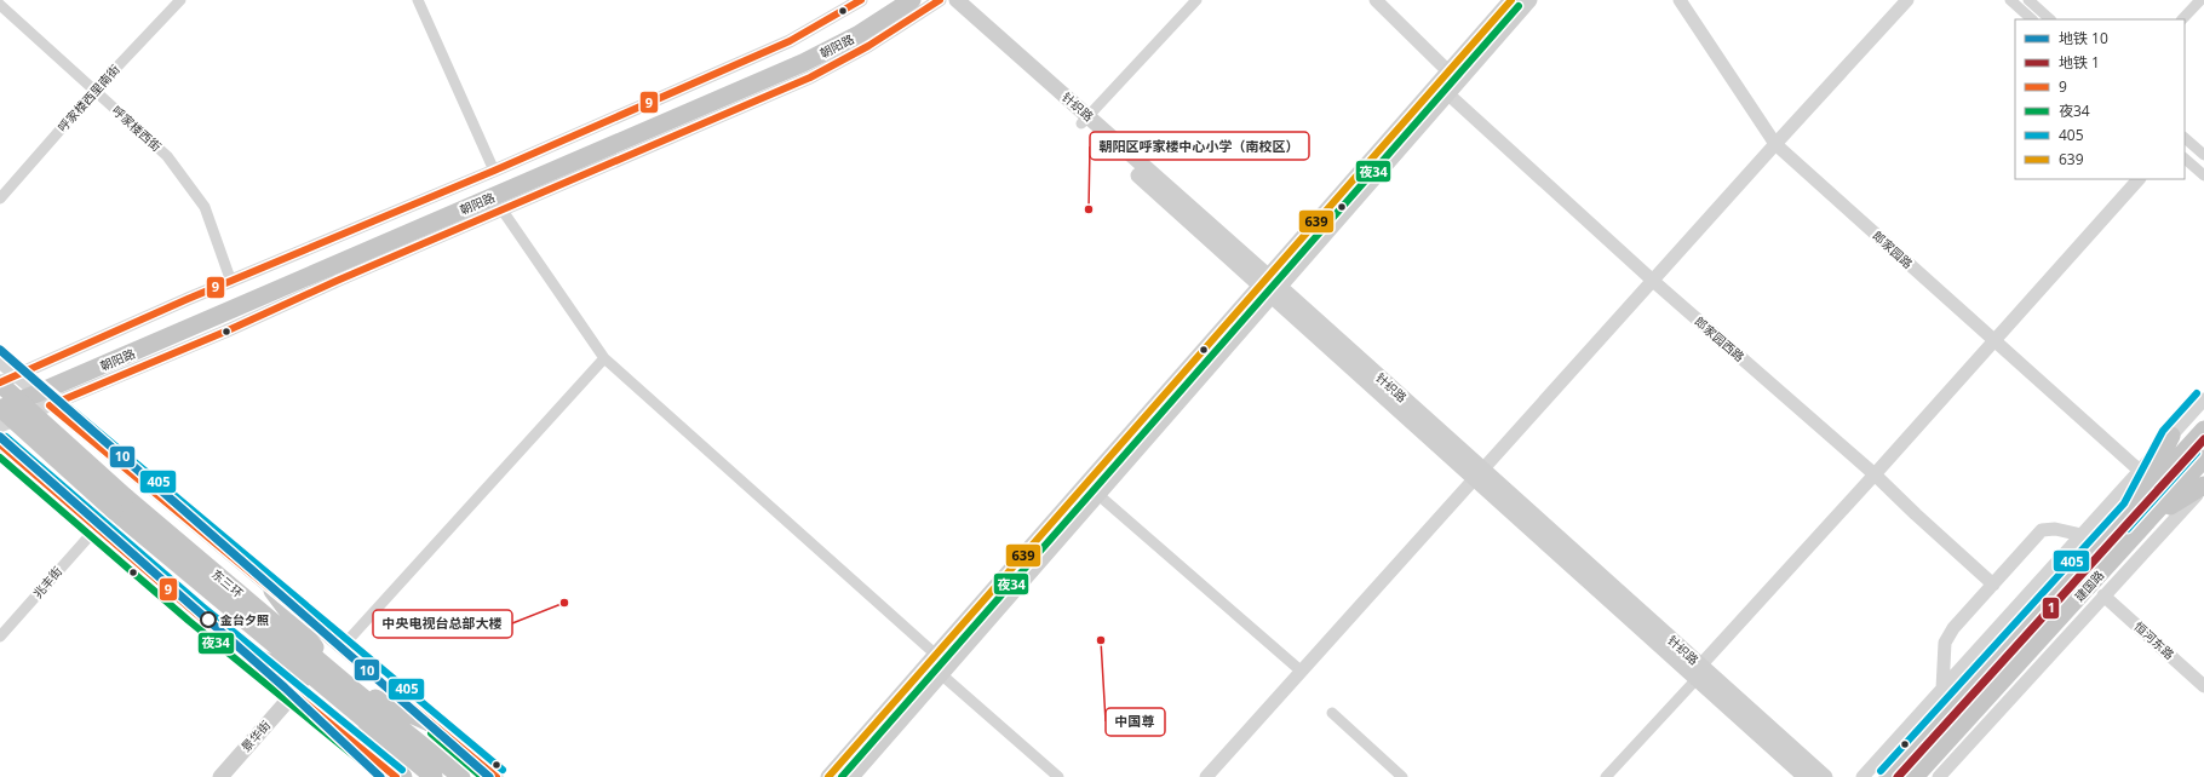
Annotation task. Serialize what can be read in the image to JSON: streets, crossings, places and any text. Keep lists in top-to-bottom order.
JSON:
{
  "streets": {
    "highway": ["朝阳路", "东三环", "建国路"],
    "main road": ["针织路", "景华街"],
    "street": [
      "呼家楼西里南街",
      "呼家楼西街",
      "郎家园路",
      "郎家园西路",
      "兆丰街",
      "恒河东路"
    ]
  },
  "crossings": [
    ["朝阳路", "呼家楼西街"],
    ["朝阳路", "东三环"],
    ["呼家楼西里南街", "呼家楼西街"],
    ["建国路", "恒河东路"]
  ],
  "places": [
    "朝阳区呼家楼中心小学（南校区）",
    "中央电视台总部大楼",
    "金台夕照",
    "中国尊"
  ],
  "lines": [
    "transit line 9",
    "transit line 639",
    "transit line 夜34",
    "metro line 10",
    "transit line 405",
    "metro line 1"
  ],
  "legend": [
    "地铁 10",
    "地铁 1",
    "9",
    "夜34",
    "405",
    "639"
  ]
}
